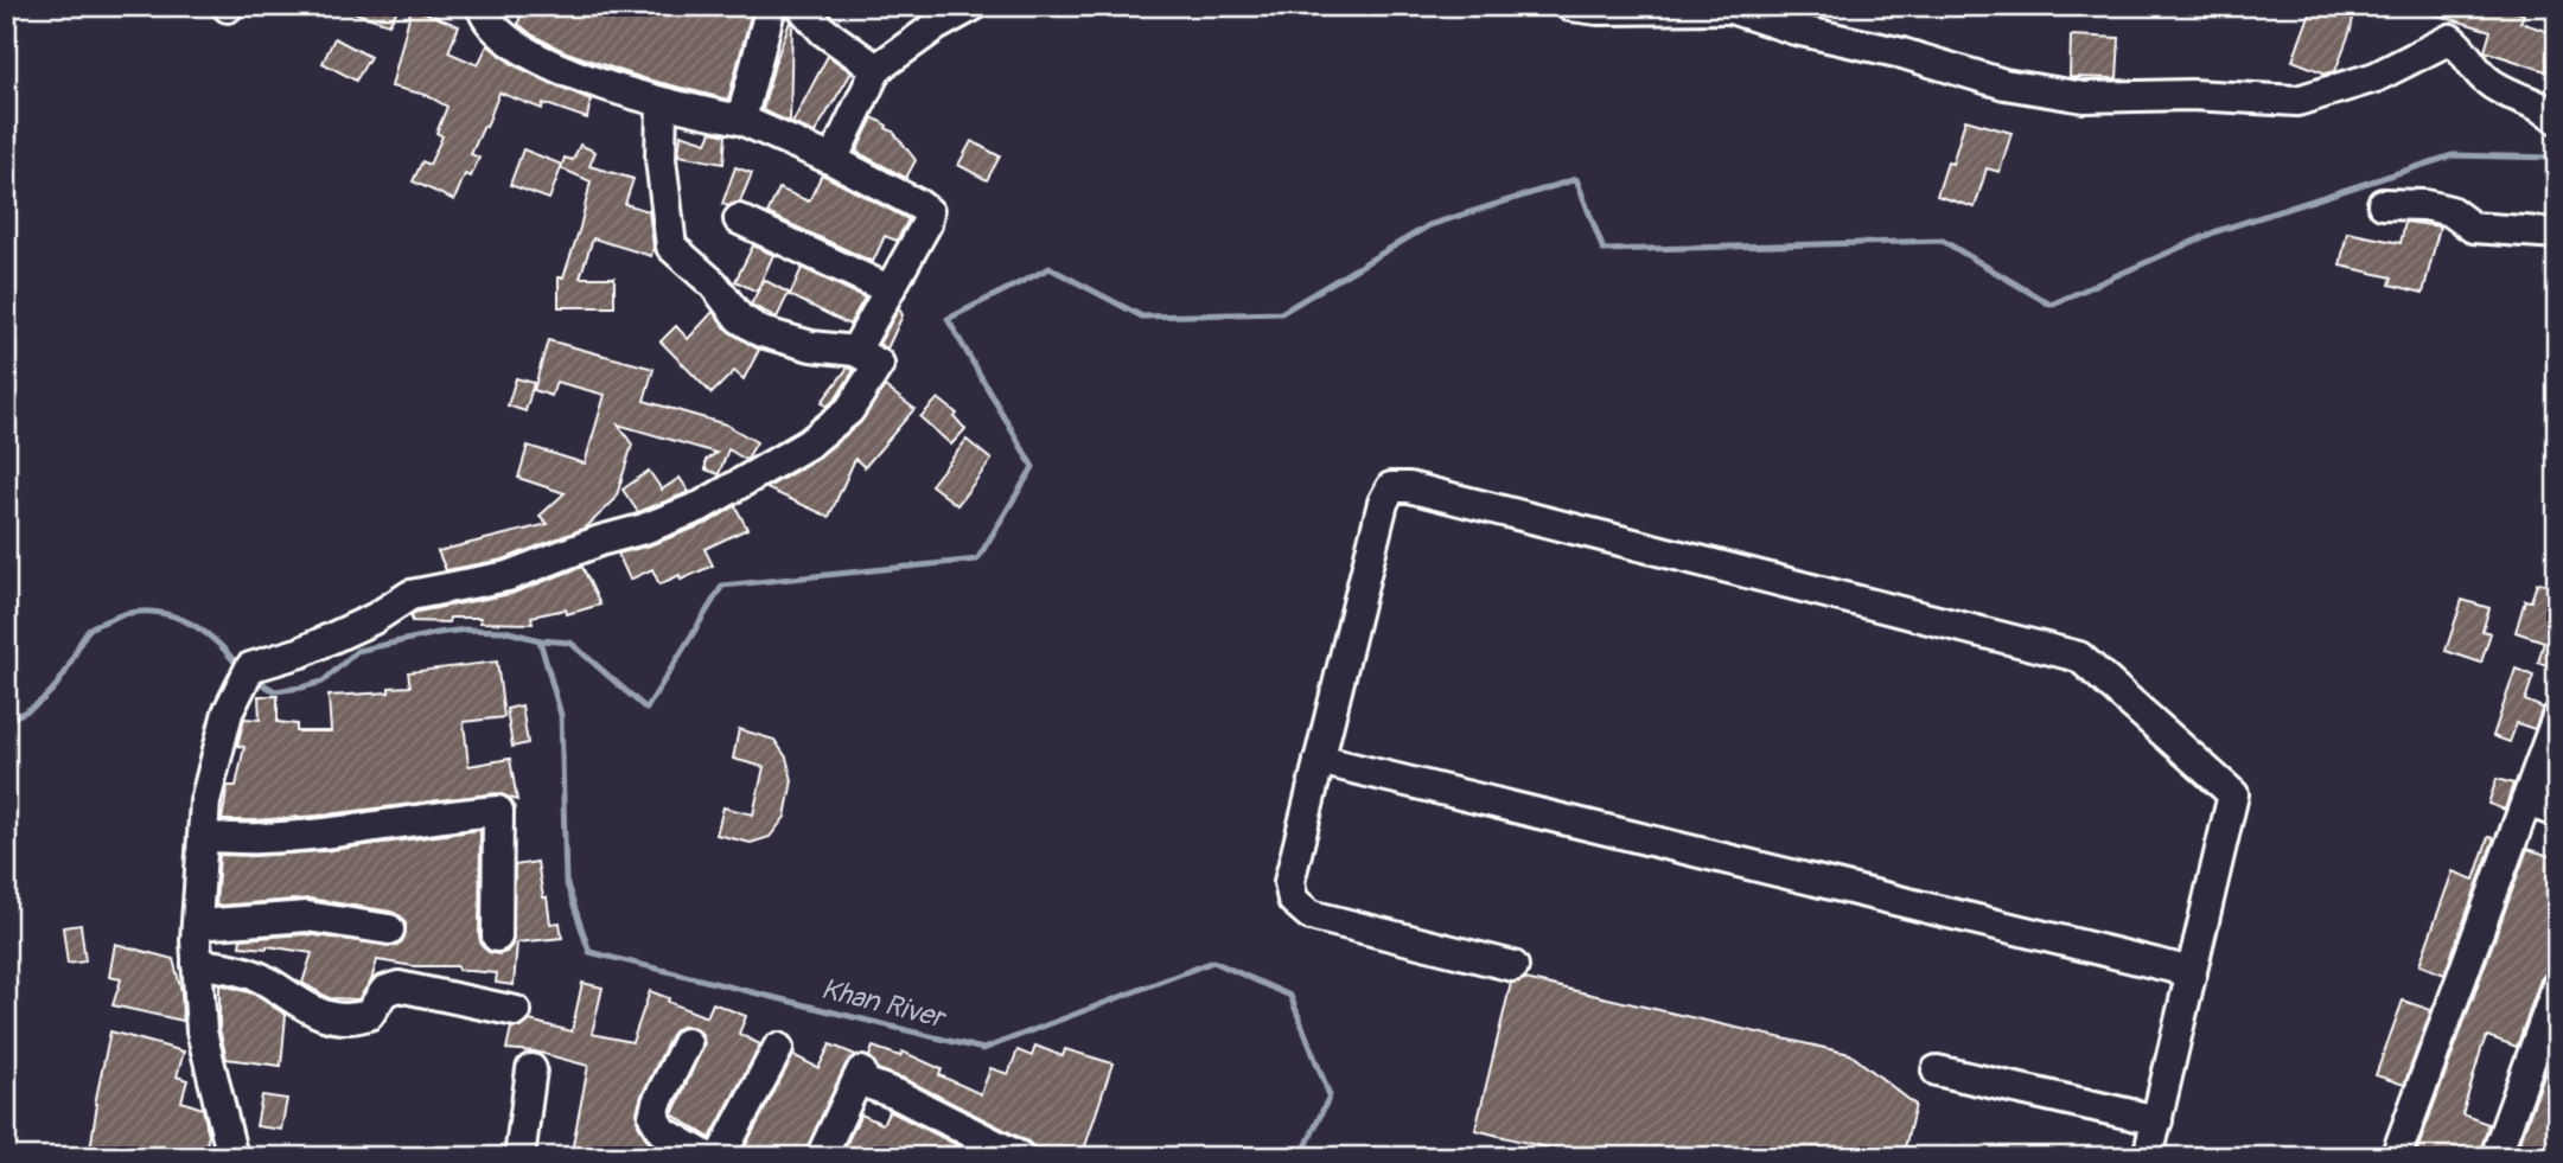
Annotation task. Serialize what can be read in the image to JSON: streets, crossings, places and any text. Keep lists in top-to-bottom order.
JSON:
{
  "water": ["Khan River"]
}
